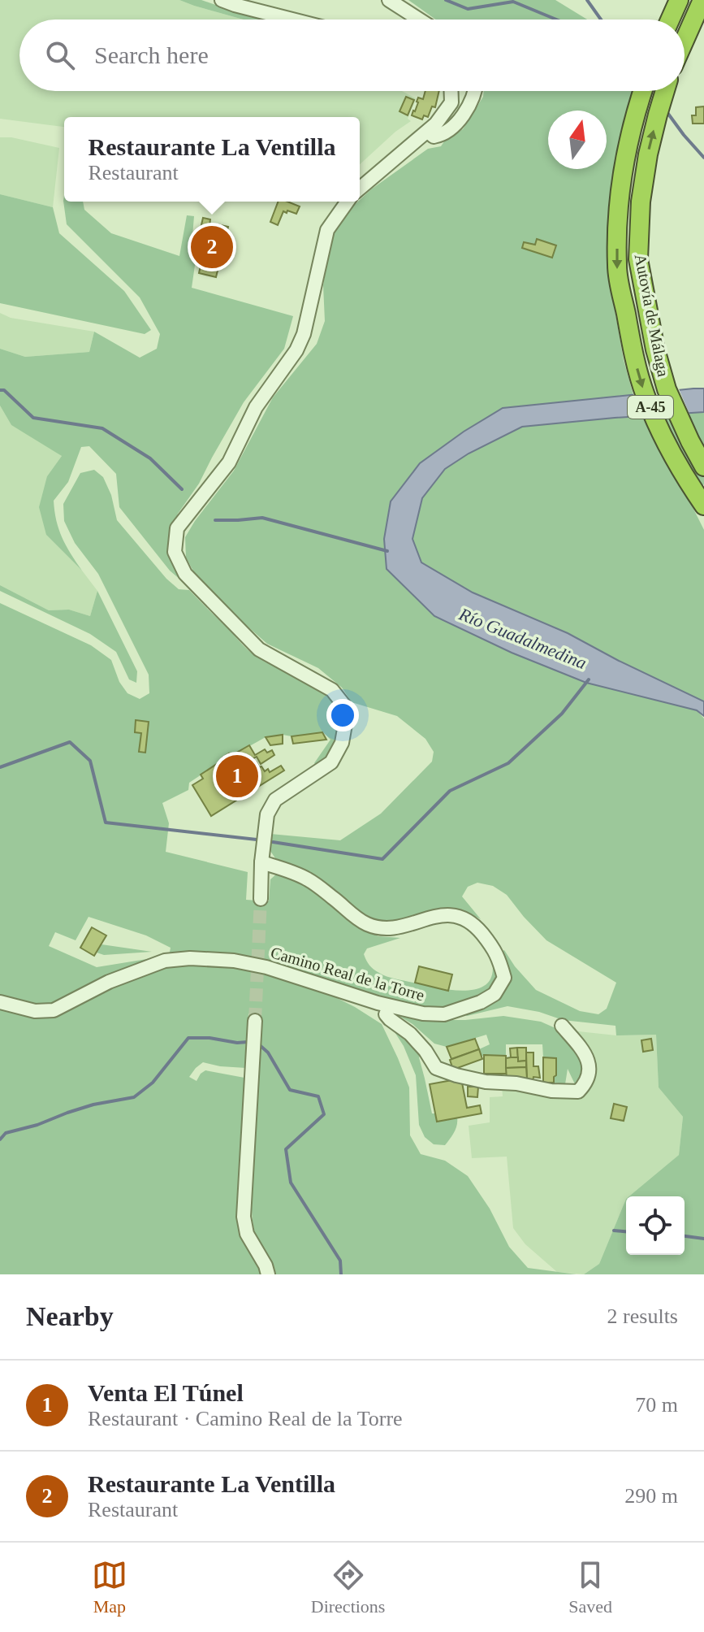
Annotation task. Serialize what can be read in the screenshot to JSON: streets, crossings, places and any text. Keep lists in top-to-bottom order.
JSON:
{
  "streets": {
    "highway": ["Autovía de Málaga", "A-45"],
    "street": ["Camino Real de la Torre"]
  },
  "water": ["Río Guadalmedina"],
  "north": "top",
  "page": {
    "search": "Search here",
    "popup": ["Restaurante La Ventilla", "Restaurant"],
    "pins": ["2", "1"],
    "heading": ["Nearby", "2 results"],
    "list": [
      {
        "mark": "1",
        "name": "Venta El Túnel",
        "note": "Restaurant · Camino Real de la Torre",
        "value": "70 m"
      },
      {
        "mark": "2",
        "name": "Restaurante La Ventilla",
        "note": "Restaurant",
        "value": "290 m"
      }
    ],
    "nav": ["Map", "Directions", "Saved"]
  }
}
